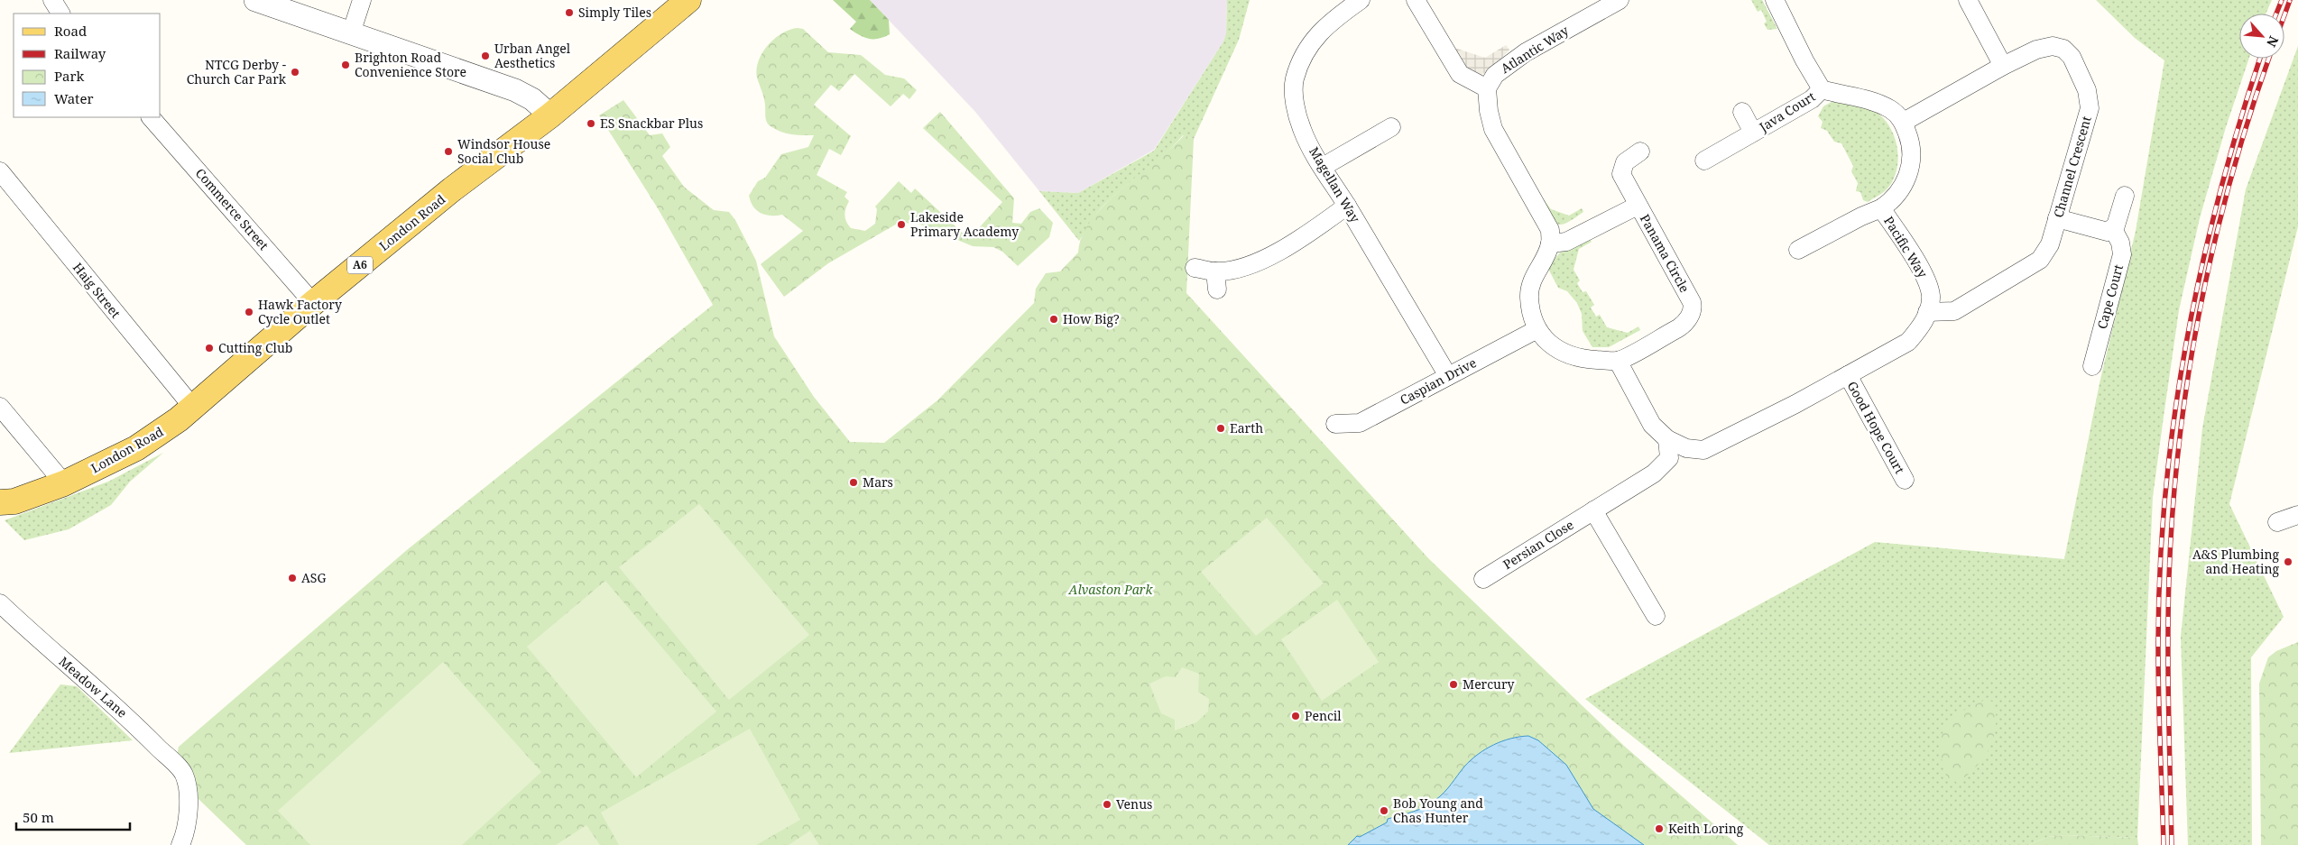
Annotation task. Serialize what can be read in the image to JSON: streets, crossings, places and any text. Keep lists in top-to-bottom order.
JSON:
{
  "streets": {
    "main road": ["London Road", "A6"],
    "street": [
      "Atlantic Way",
      "Java Court",
      "Channel Crescent",
      "Magellan Way",
      "Commerce Street",
      "Pacific Way",
      "Panama Circle",
      "Haig Street",
      "Cape Court",
      "Caspian Drive",
      "Good Hope Court",
      "Persian Close",
      "Meadow Lane"
    ]
  },
  "crossings": [
    ["Channel Crescent", "Pacific Way"],
    ["Magellan Way", "Caspian Drive"],
    ["Commerce Street", "London Road"],
    ["London Road", "Haig Street"],
    ["Pacific Way", "Panama Circle"],
    ["Pacific Way", "Caspian Drive"],
    ["Pacific Way", "Good Hope Court"],
    ["Pacific Way", "Persian Close"],
    ["Panama Circle", "Caspian Drive"]
  ],
  "parks": ["Alvaston Park"],
  "places": [
    "Simply Tiles",
    "Urban Angel Aesthetics",
    "Brighton Road Convenience Store",
    "NTCG Derby - Church Car Park",
    "ES Snackbar Plus",
    "Windsor House Social Club",
    "Lakeside Primary Academy",
    "Hawk Factory Cycle Outlet",
    "How Big?",
    "Cutting Club",
    "Earth",
    "Mars",
    "A&S Plumbing and Heating",
    "ASG",
    "Mercury",
    "Pencil",
    "Venus",
    "Bob Young and Chas Hunter",
    "Keith Loring"
  ],
  "legend": [
    "Road",
    "Railway",
    "Park",
    "Water"
  ],
  "scale_bar": "50 m",
  "north": "bottom right"
}
